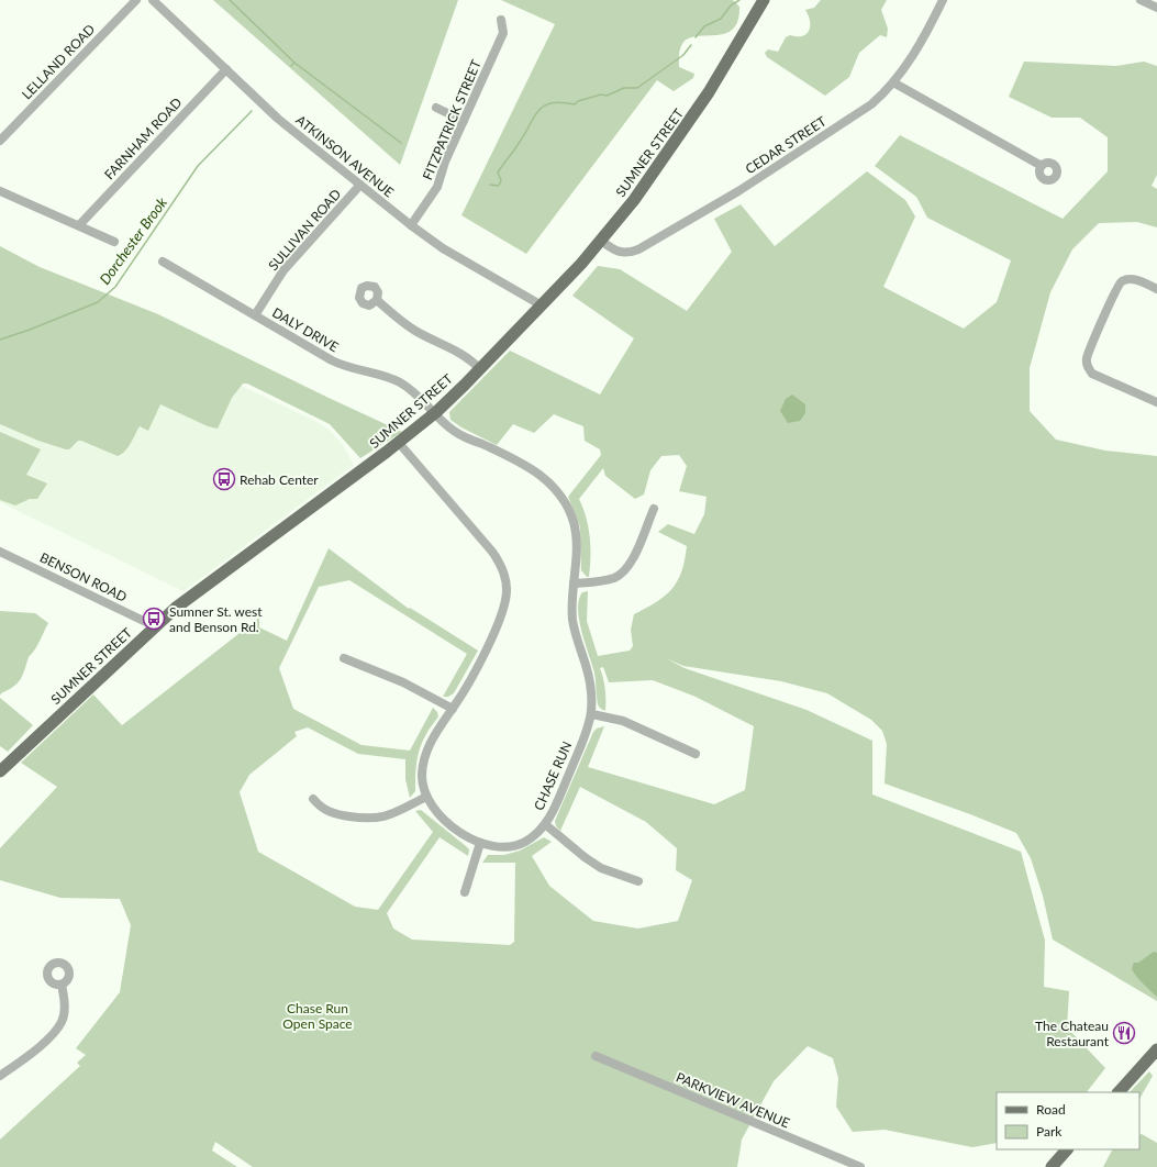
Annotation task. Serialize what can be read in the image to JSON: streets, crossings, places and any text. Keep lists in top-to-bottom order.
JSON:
{
  "streets": {
    "main road": ["SUMNER STREET"],
    "street": [
      "LELLAND ROAD",
      "FITZPATRICK STREET",
      "FARNHAM ROAD",
      "CEDAR STREET",
      "ATKINSON AVENUE",
      "SULLIVAN ROAD",
      "DALY DRIVE",
      "BENSON ROAD",
      "CHASE RUN",
      "PARKVIEW AVENUE"
    ]
  },
  "crossings": [
    ["FITZPATRICK STREET", "ATKINSON AVENUE"],
    ["FARNHAM ROAD", "ATKINSON AVENUE"],
    ["CEDAR STREET", "SUMNER STREET"],
    ["SUMNER STREET", "ATKINSON AVENUE"],
    ["SUMNER STREET", "DALY DRIVE"],
    ["SUMNER STREET", "BENSON ROAD"],
    ["SUMNER STREET", "CHASE RUN"],
    ["ATKINSON AVENUE", "SULLIVAN ROAD"],
    ["SULLIVAN ROAD", "DALY DRIVE"],
    ["DALY DRIVE", "CHASE RUN"]
  ],
  "water": ["Dorchester Brook"],
  "parks": ["Chase Run Open Space"],
  "places": {
    "bus stop": ["Rehab Center", "Sumner St. west and Benson Rd."],
    "restaurant": ["The Chateau Restaurant"]
  },
  "legend": ["Road", "Park"]
}
